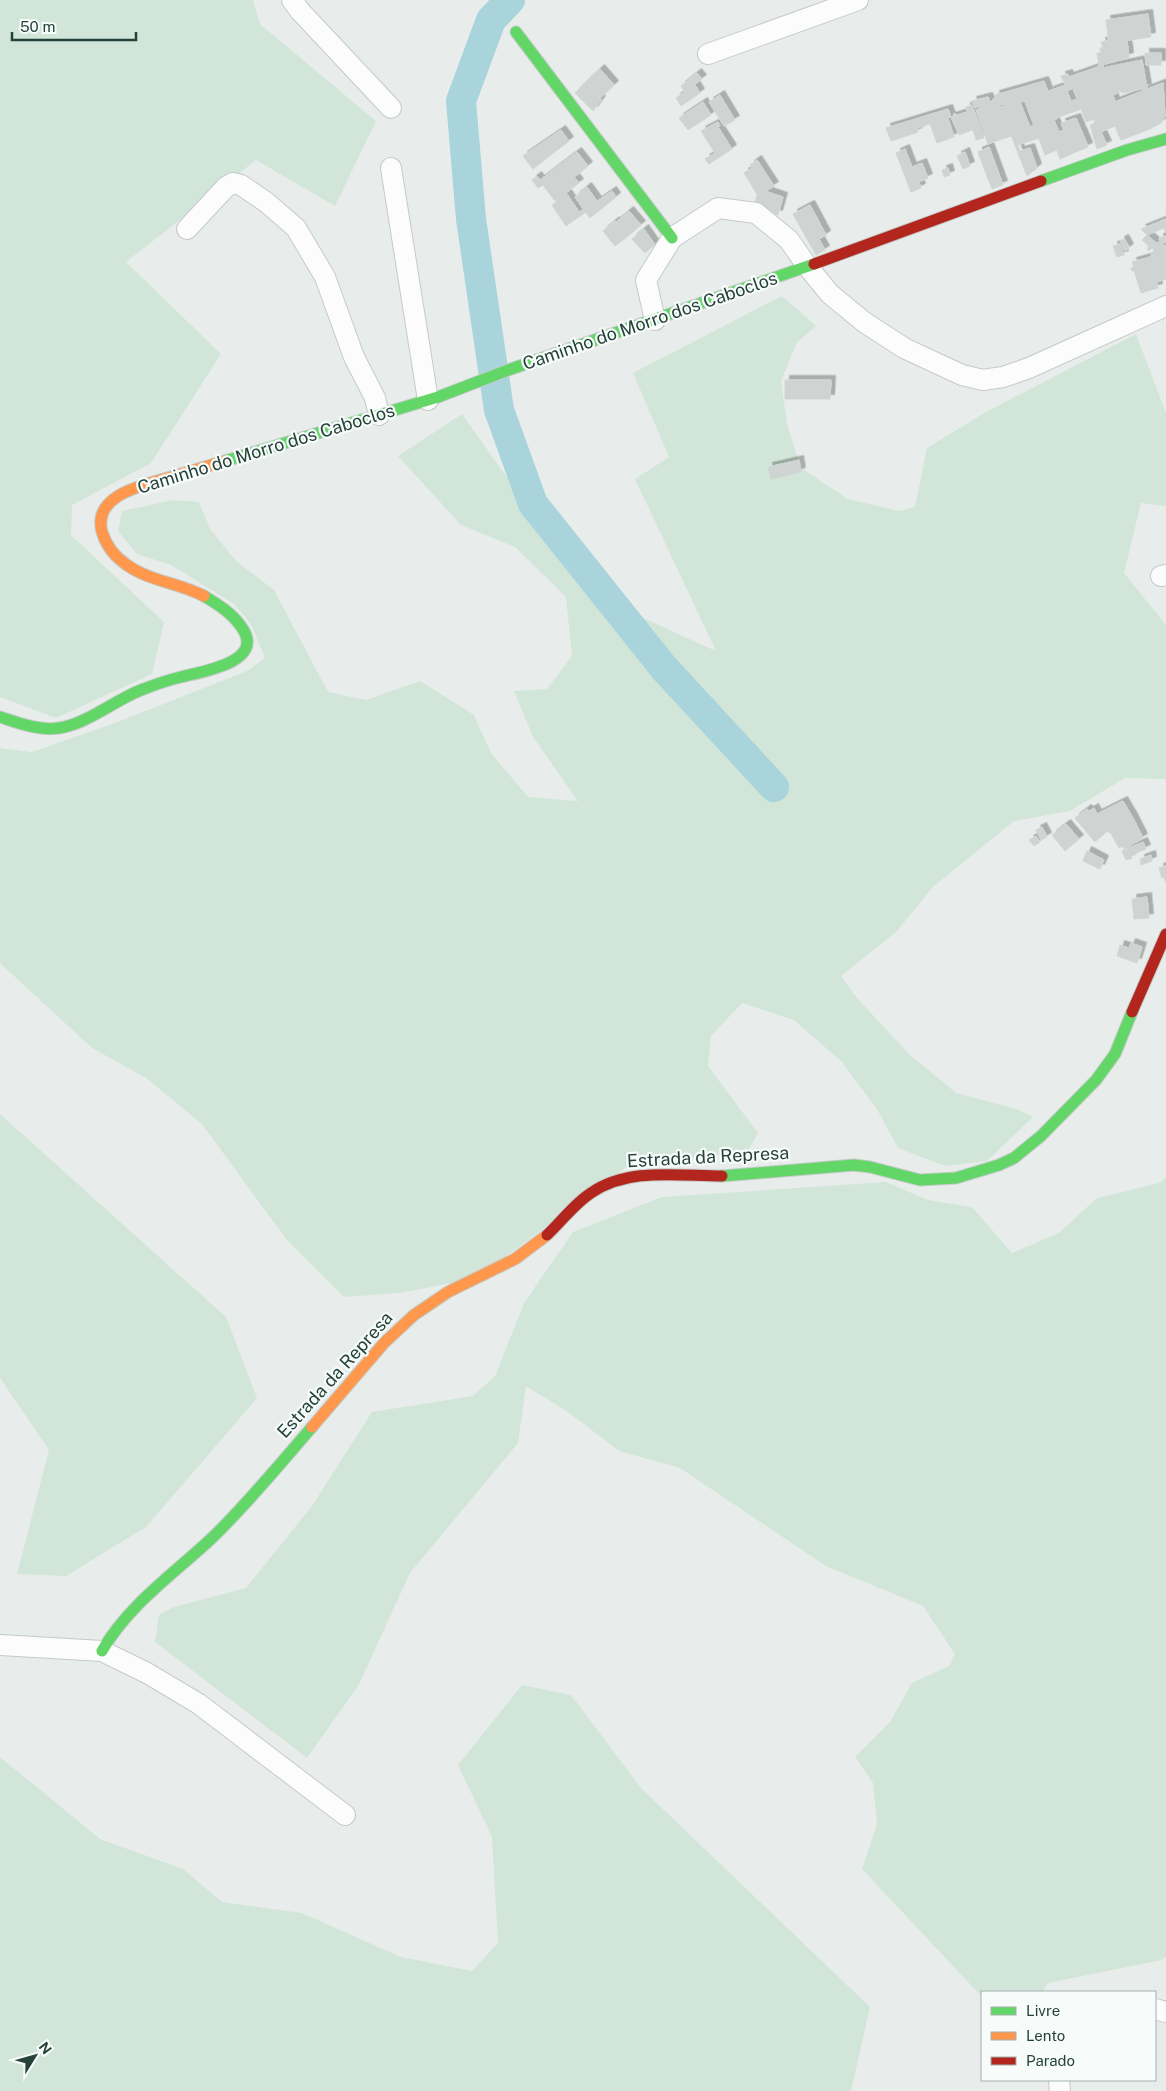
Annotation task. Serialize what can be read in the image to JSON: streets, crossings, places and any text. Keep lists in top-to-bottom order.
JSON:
{
  "streets": {
    "street": ["Caminho do Morro dos Caboclos", "Estrada da Represa"]
  },
  "legend": ["Livre", "Lento", "Parado"],
  "scale_bar": "50 m",
  "north": "top right"
}
